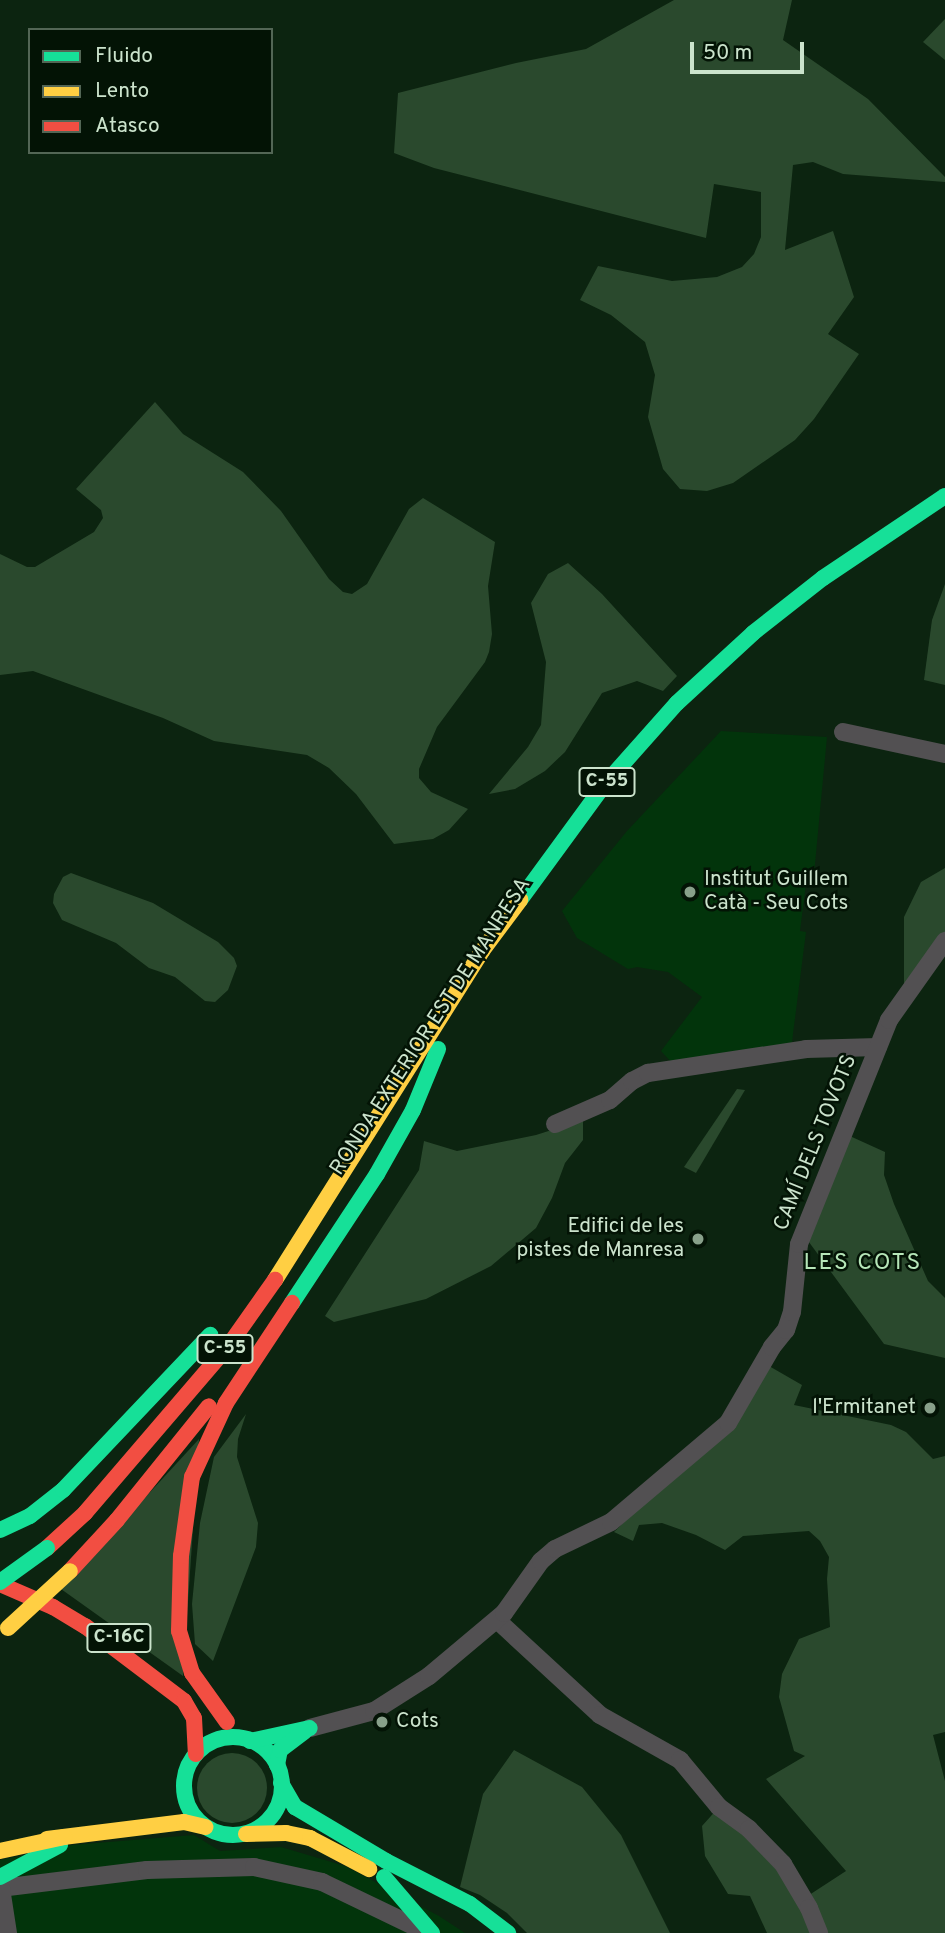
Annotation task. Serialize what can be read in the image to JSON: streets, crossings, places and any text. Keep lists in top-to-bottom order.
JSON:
{
  "streets": {
    "main road": ["C-55", "RONDA EXTERIOR EST DE MANRESA", "C-16C"],
    "street": ["CAMÍ DELS TOVOTS"]
  },
  "districts": ["LES COTS"],
  "places": [
    "Institut Guillem Catà - Seu Cots",
    "Edifici de les pistes de Manresa",
    "l'Ermitanet",
    "Cots"
  ],
  "legend": ["Fluido", "Lento", "Atasco"],
  "scale_bar": "50 m"
}
